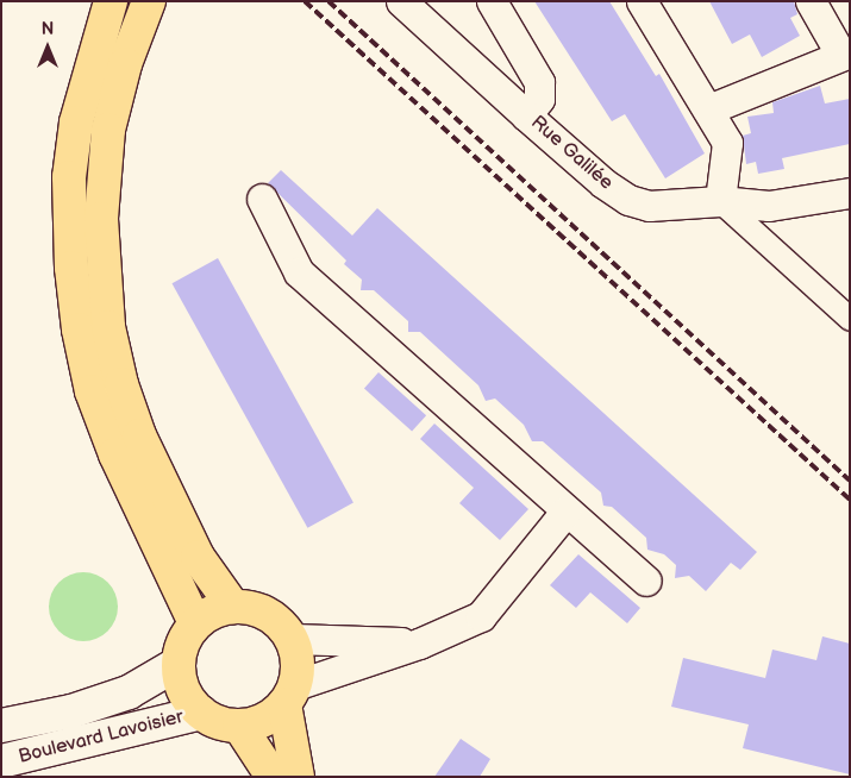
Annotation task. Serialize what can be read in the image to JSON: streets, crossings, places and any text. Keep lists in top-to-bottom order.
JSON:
{
  "streets": {
    "street": ["Rue Galilée", "Boulevard Lavoisier"]
  },
  "north": "top"
}
